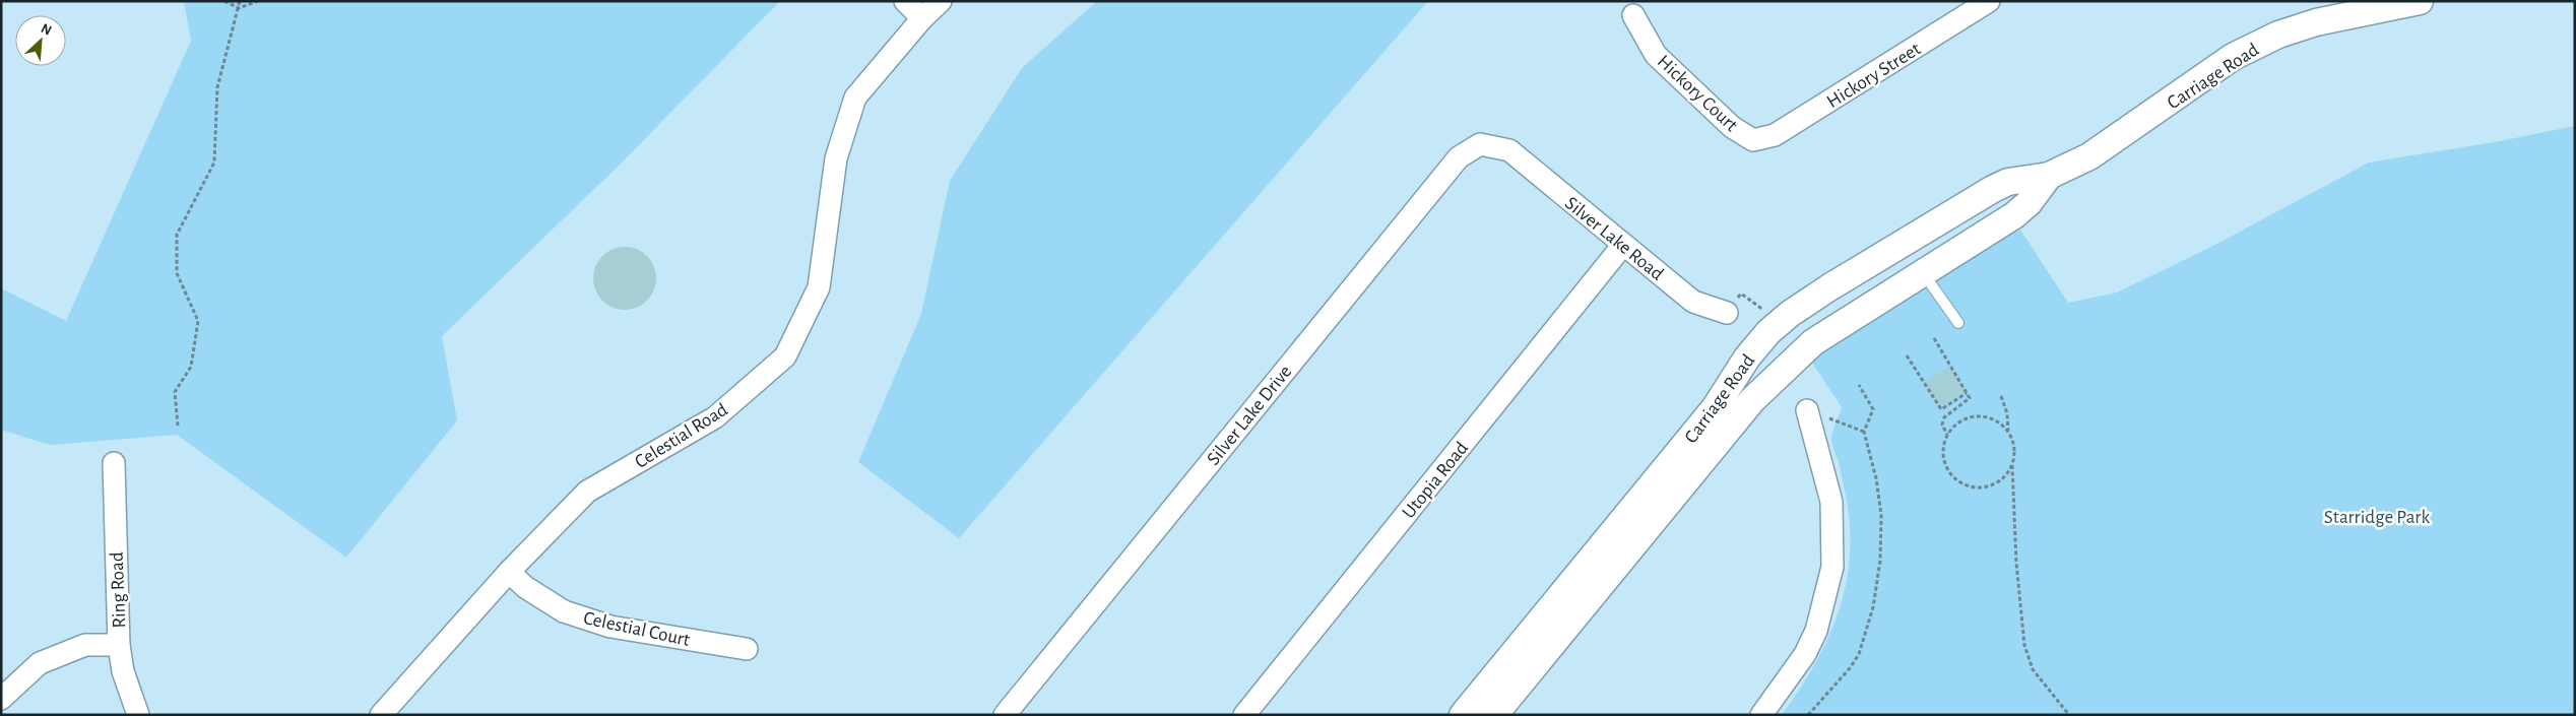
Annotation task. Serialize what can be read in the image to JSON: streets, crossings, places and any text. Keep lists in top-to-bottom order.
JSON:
{
  "streets": {
    "street": [
      "Hickory Street",
      "Carriage Road",
      "Hickory Court",
      "Silver Lake Road",
      "Silver Lake Drive",
      "Celestial Road",
      "Utopia Road",
      "Ring Road",
      "Celestial Court"
    ]
  },
  "crossings": [
    ["Hickory Street", "Hickory Court"],
    ["Silver Lake Road", "Silver Lake Drive"],
    ["Silver Lake Road", "Utopia Road"],
    ["Celestial Road", "Celestial Court"]
  ],
  "parks": ["Starridge Park"],
  "north": "top right"
}
